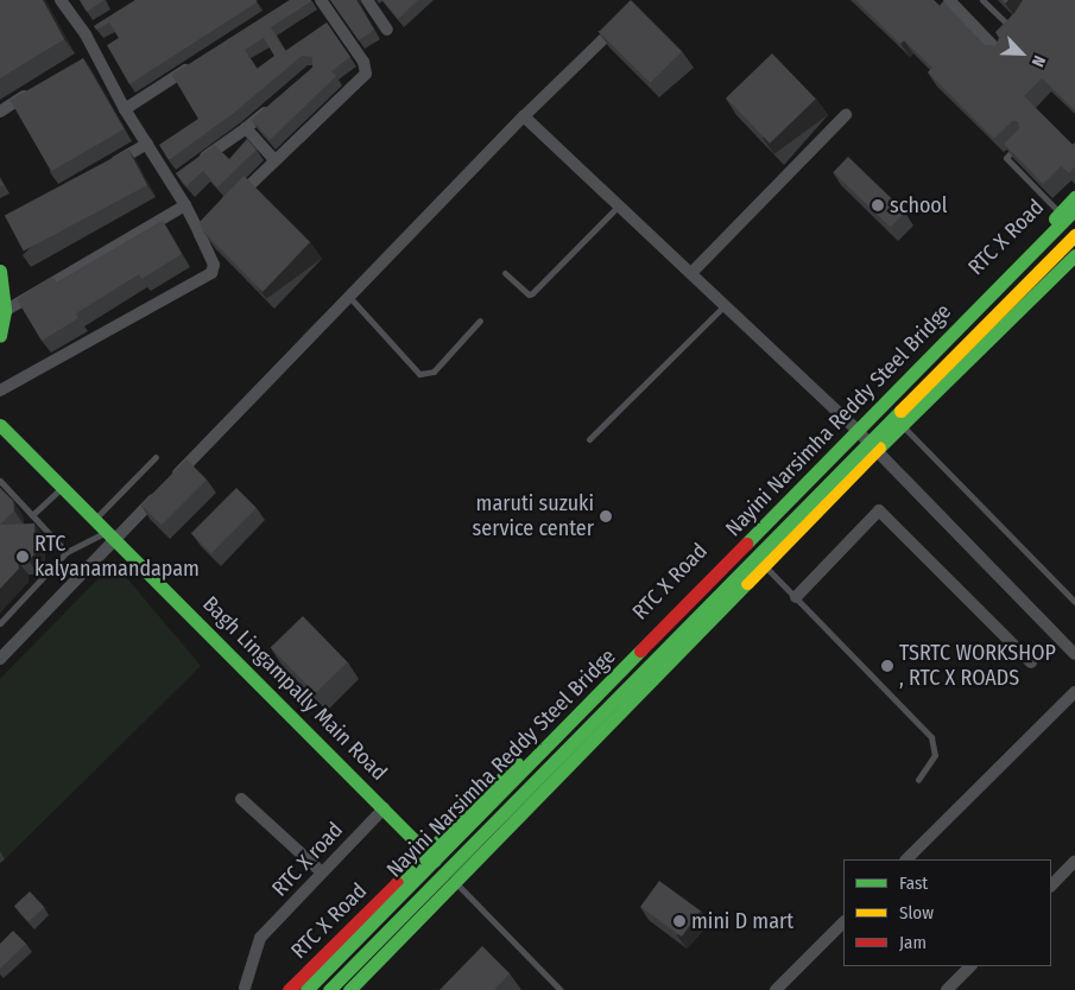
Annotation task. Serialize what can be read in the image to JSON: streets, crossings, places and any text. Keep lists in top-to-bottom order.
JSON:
{
  "streets": {
    "main road": ["RTC X Road", "Nayini Narsimha Reddy Steel Bridge", "Bagh Lingampally Main Road"],
    "street": ["RTC X road"]
  },
  "crossings": [
    ["RTC X Road", "Bagh Lingampally Main Road"],
    ["RTC X Road", "RTC X road"],
    ["Bagh Lingampally Main Road", "RTC X road"]
  ],
  "places": [
    "school",
    "maruti suzuki service center",
    "RTC kalyanamandapam",
    "TSRTC WORKSHOP , RTC X ROADS",
    "mini D mart"
  ],
  "legend": ["Fast", "Slow", "Jam"],
  "north": "bottom right"
}
